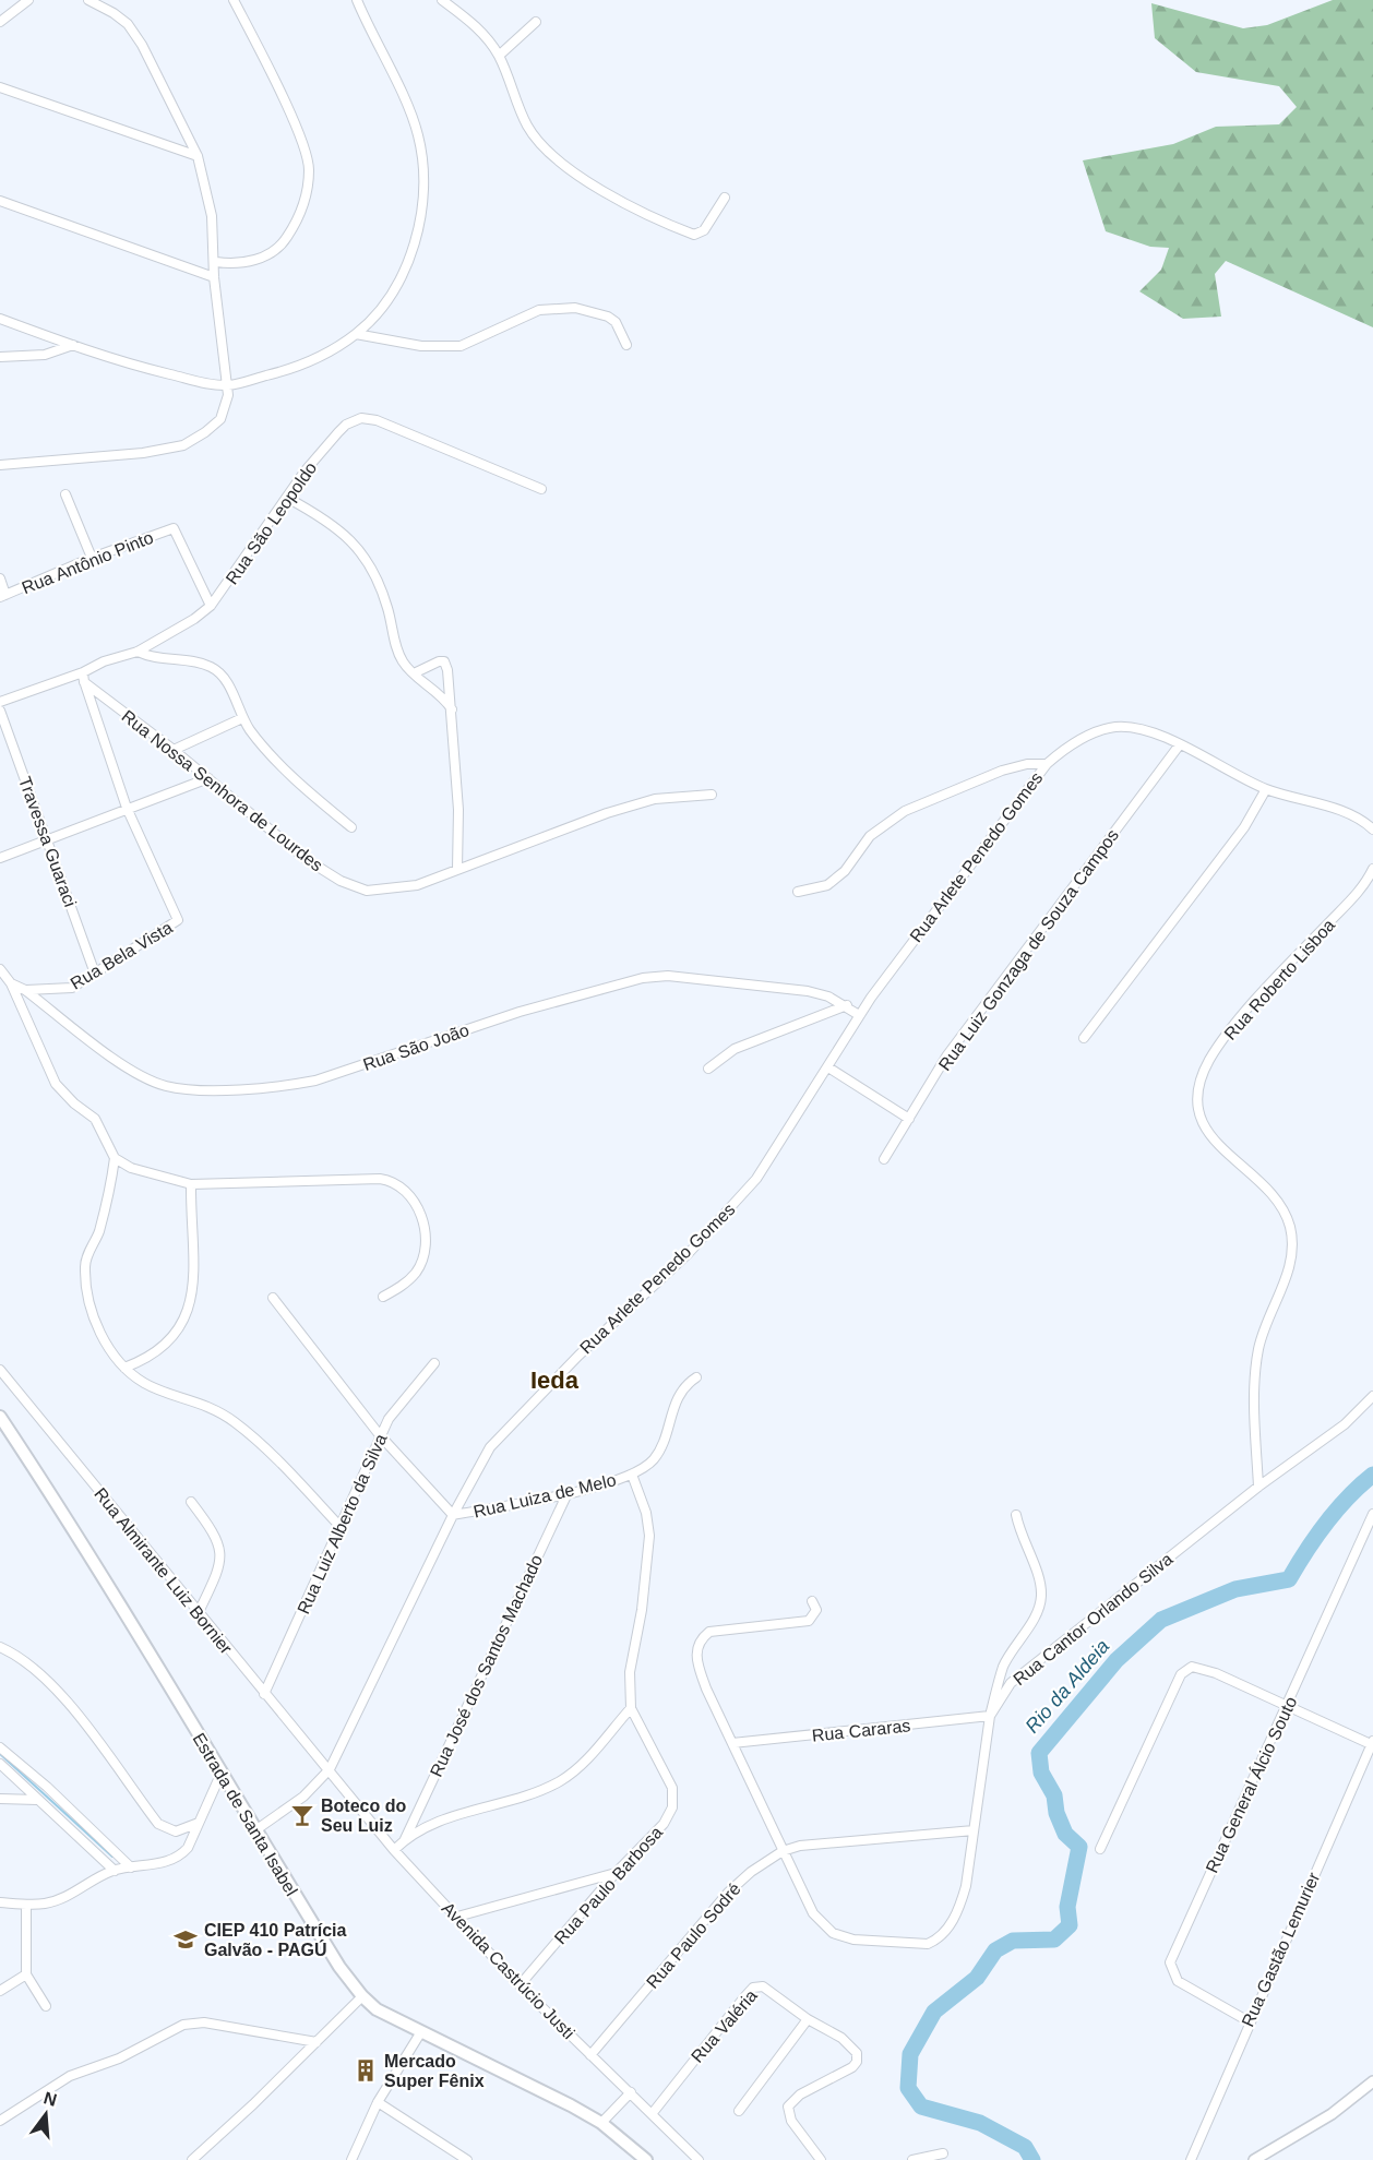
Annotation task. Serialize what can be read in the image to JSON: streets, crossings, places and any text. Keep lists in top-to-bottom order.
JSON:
{
  "streets": {
    "main road": ["Estrada de Santa Isabel"],
    "street": [
      "Rua São Leopoldo",
      "Rua Antônio Pinto",
      "Rua Nossa Senhora de Lourdes",
      "Travessa Guaraci",
      "Rua Arlete Penedo Gomes",
      "Rua Luiz Gonzaga de Souza Campos",
      "Rua Bela Vista",
      "Rua Roberto Lisboa",
      "Rua São João",
      "Rua Luiza de Melo",
      "Rua Luiz Alberto da Silva",
      "Rua Almirante Luiz Bornier",
      "Rua Cantor Orlando Silva",
      "Rua José dos Santos Machado",
      "Rua Cararas",
      "Rua General Álcio Souto",
      "Rua Paulo Barbosa",
      "Rua Paulo Sodré",
      "Rua Gastão Lemurier",
      "Avenida Castrúcio Justi",
      "Rua Valéria"
    ]
  },
  "crossings": [
    ["Rua São Leopoldo", "Rua Antônio Pinto"],
    ["Rua São Leopoldo", "Rua Nossa Senhora de Lourdes"],
    ["Travessa Guaraci", "Rua Bela Vista"],
    ["Rua Arlete Penedo Gomes", "Rua Luiz Gonzaga de Souza Campos"],
    ["Rua Arlete Penedo Gomes", "Rua São João"],
    ["Rua Arlete Penedo Gomes", "Rua Luiza de Melo"],
    ["Rua Arlete Penedo Gomes", "Rua Almirante Luiz Bornier"],
    ["Rua Arlete Penedo Gomes", "Estrada de Santa Isabel"],
    ["Rua Arlete Penedo Gomes", "Avenida Castrúcio Justi"],
    ["Rua Bela Vista", "Rua São João"],
    ["Rua Roberto Lisboa", "Rua Cantor Orlando Silva"],
    ["Rua Luiza de Melo", "Rua José dos Santos Machado"],
    ["Rua Luiza de Melo", "Rua Paulo Barbosa"],
    ["Rua Luiz Alberto da Silva", "Rua Almirante Luiz Bornier"],
    ["Rua Almirante Luiz Bornier", "Avenida Castrúcio Justi"],
    ["Rua Cantor Orlando Silva", "Rua Cararas"],
    ["Rua Cantor Orlando Silva", "Rua Paulo Sodré"],
    ["Rua General Álcio Souto", "Rua Gastão Lemurier"],
    ["Rua Paulo Barbosa", "Avenida Castrúcio Justi"],
    ["Rua Paulo Sodré", "Avenida Castrúcio Justi"],
    ["Avenida Castrúcio Justi", "Rua Valéria"]
  ],
  "districts": ["Ieda"],
  "water": ["Rio da Aldeia"],
  "places": {
    "bar": ["Boteco do Seu Luiz"],
    "school or university": ["CIEP 410 Patrícia Galvão - PAGÚ"],
    "building": ["Mercado Super Fênix"]
  },
  "north": "top"
}
